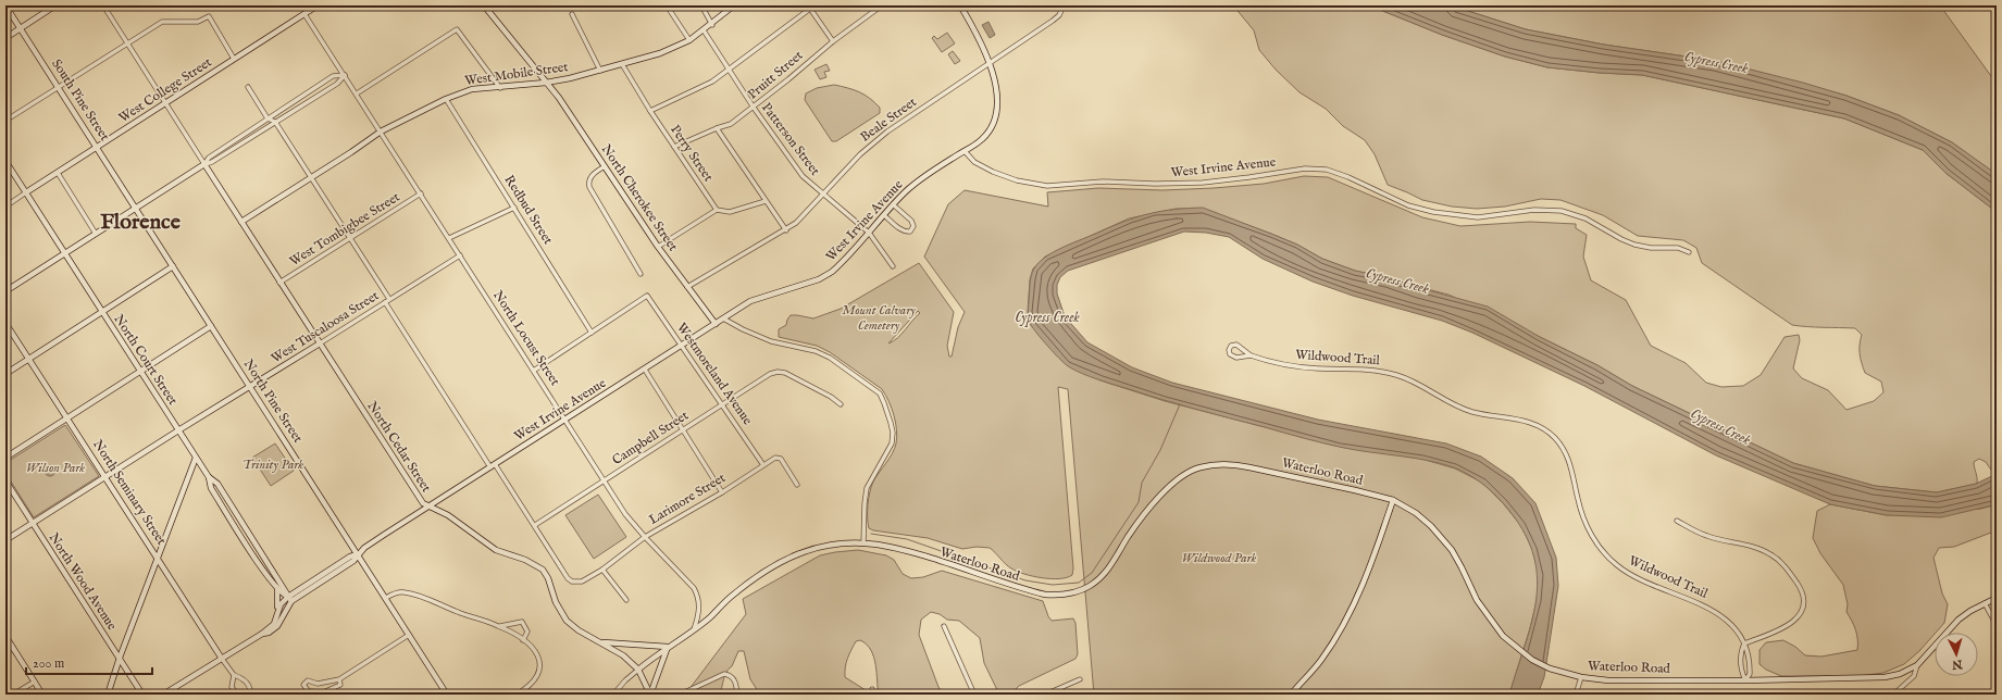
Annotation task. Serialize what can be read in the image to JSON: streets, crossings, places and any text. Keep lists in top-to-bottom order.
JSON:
{
  "streets": {
    "street": [
      "West Mobile Street",
      "Pruitt Street",
      "West College Street",
      "South Pine Street",
      "Beale Street",
      "Patterson Street",
      "Perry Street",
      "West Irvine Avenue",
      "North Cherokee Street",
      "Redbud Street",
      "West Tombigbee Street",
      "West Tuscaloosa Street",
      "North Locust Street",
      "Wildwood Trail",
      "North Court Street",
      "Westmoreland Avenue",
      "North Pine Street",
      "Campbell Street",
      "North Cedar Street",
      "Waterloo Road",
      "North Seminary Street",
      "Larimore Street",
      "North Wood Avenue"
    ]
  },
  "crossings": [
    ["West Mobile Street", "Patterson Street"],
    ["West Mobile Street", "Perry Street"],
    ["West Mobile Street", "North Cherokee Street"],
    ["West Mobile Street", "Redbud Street"],
    ["West Mobile Street", "North Locust Street"],
    ["West Mobile Street", "North Cedar Street"],
    ["Pruitt Street", "Patterson Street"],
    ["Pruitt Street", "Perry Street"],
    ["West College Street", "South Pine Street"],
    ["West College Street", "North Locust Street"],
    ["West College Street", "North Court Street"],
    ["South Pine Street", "North Pine Street"],
    ["Beale Street", "Patterson Street"],
    ["Beale Street", "North Cherokee Street"],
    ["Patterson Street", "West Irvine Avenue"],
    ["West Irvine Avenue", "North Cherokee Street"],
    ["West Irvine Avenue", "North Locust Street"],
    ["West Irvine Avenue", "Westmoreland Avenue"],
    ["West Irvine Avenue", "North Pine Street"],
    ["West Irvine Avenue", "North Cedar Street"],
    ["Redbud Street", "Westmoreland Avenue"],
    ["West Tombigbee Street", "North Locust Street"],
    ["West Tombigbee Street", "North Cedar Street"],
    ["West Tuscaloosa Street", "North Locust Street"],
    ["West Tuscaloosa Street", "North Court Street"],
    ["West Tuscaloosa Street", "North Pine Street"],
    ["West Tuscaloosa Street", "North Cedar Street"],
    ["West Tuscaloosa Street", "North Seminary Street"],
    ["West Tuscaloosa Street", "North Wood Avenue"],
    ["North Locust Street", "Campbell Street"],
    ["North Locust Street", "Waterloo Road"],
    ["North Locust Street", "Larimore Street"],
    ["Wildwood Trail", "Waterloo Road"],
    ["Westmoreland Avenue", "Campbell Street"],
    ["Westmoreland Avenue", "Larimore Street"],
    ["Campbell Street", "Larimore Street"],
    ["North Cedar Street", "Waterloo Road"]
  ],
  "districts": ["Florence"],
  "water": ["Cypress Creek"],
  "parks": [
    "Mount Calvary Cemetery",
    "Trinity Park",
    "Wilson Park",
    "Wildwood Park"
  ],
  "scale_bar": "200 m",
  "north": "bottom"
}
